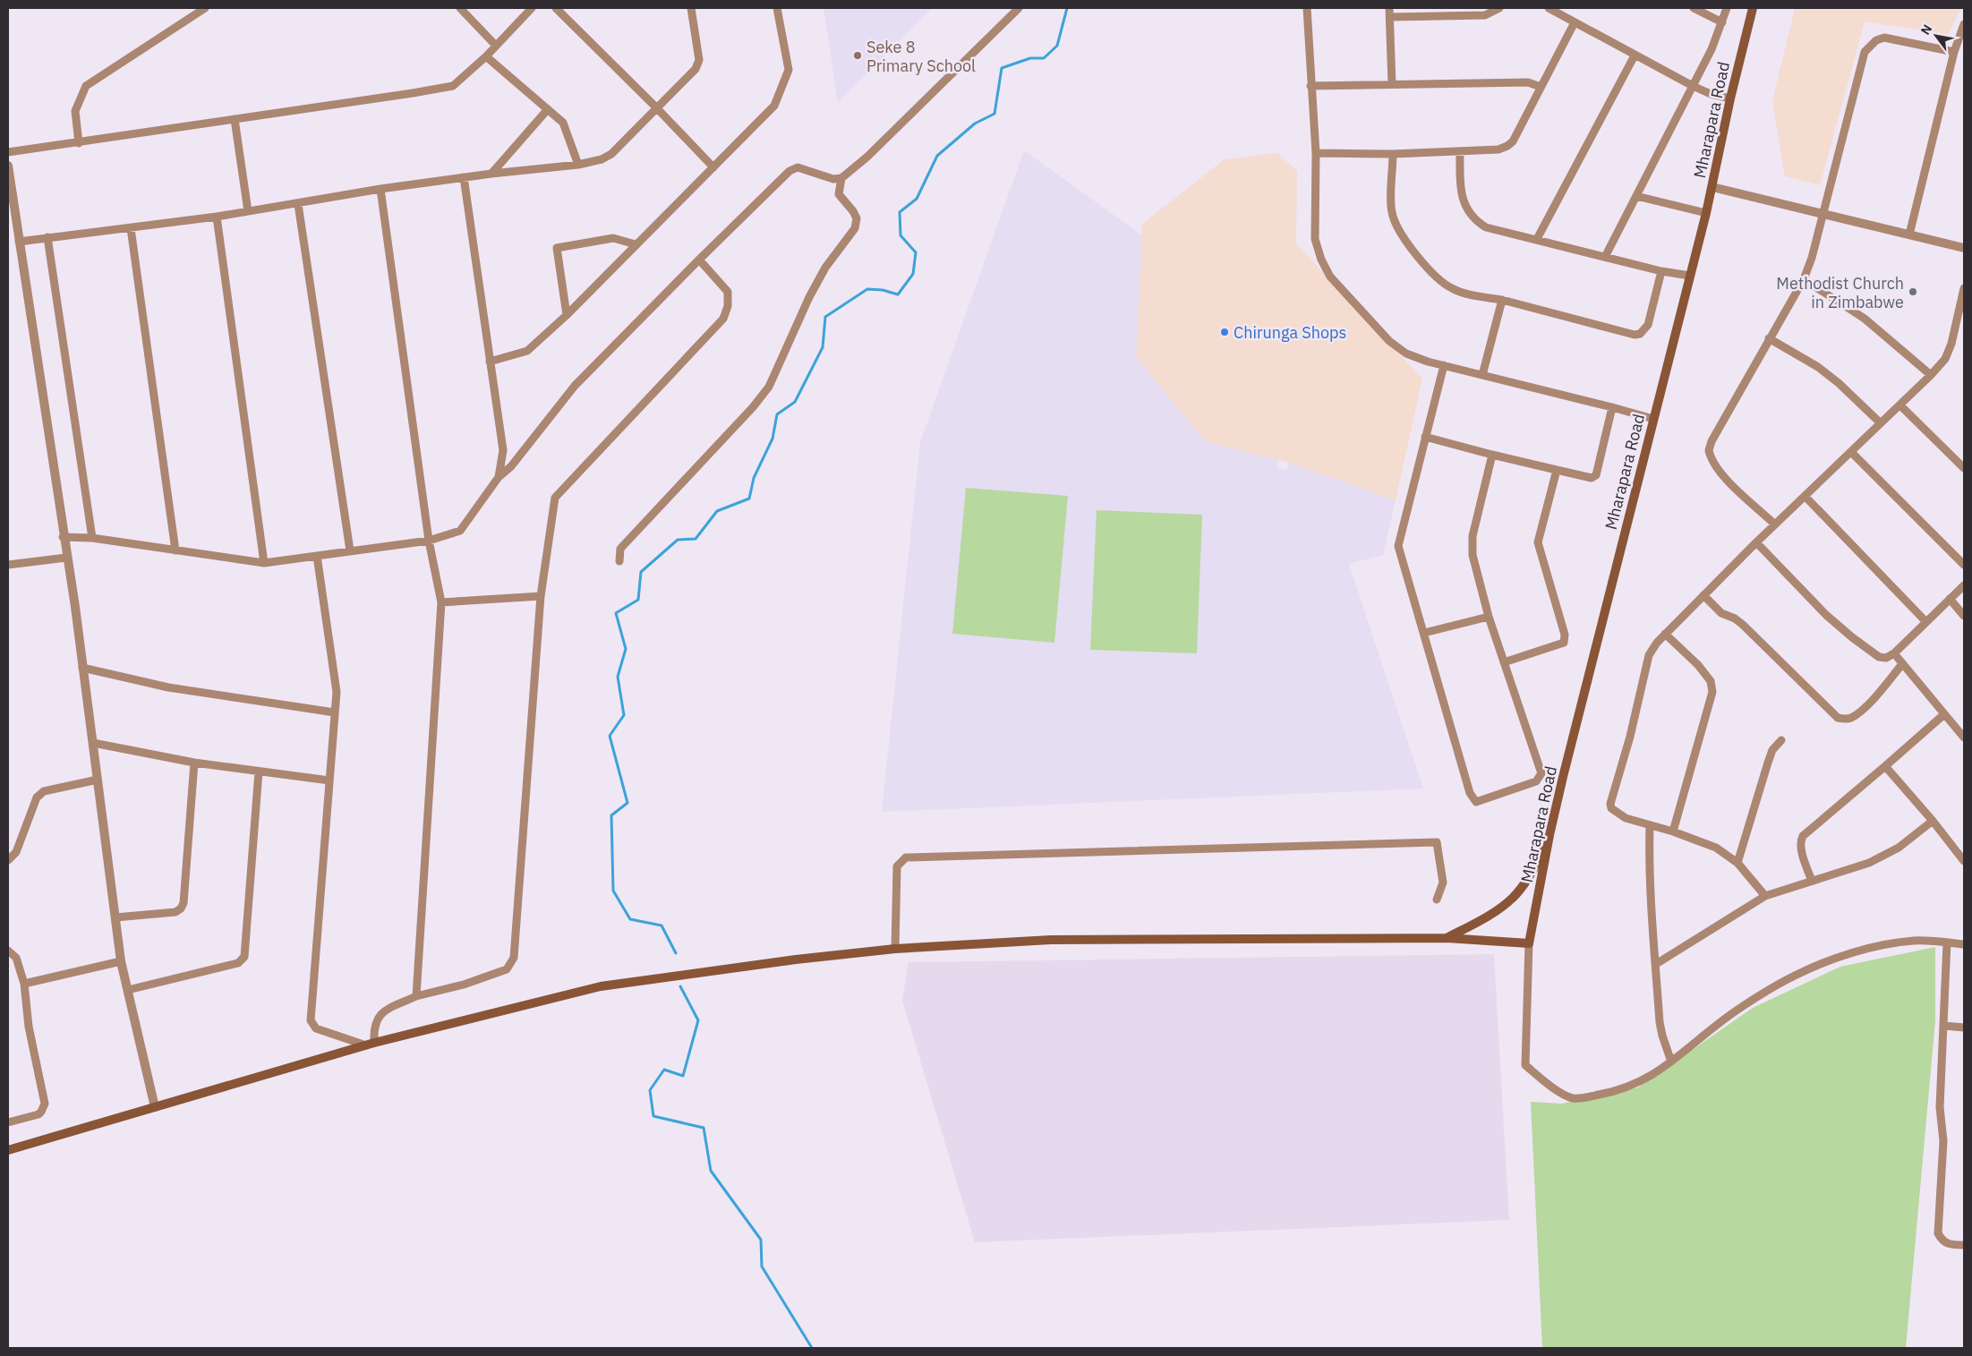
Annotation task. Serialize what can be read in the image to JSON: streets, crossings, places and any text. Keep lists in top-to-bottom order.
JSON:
{
  "streets": {
    "main road": ["Mharapara Road"]
  },
  "places": ["Seke 8 Primary School", "Methodist Church in Zimbabwe", "Chirunga Shops"],
  "north": "top left"
}
